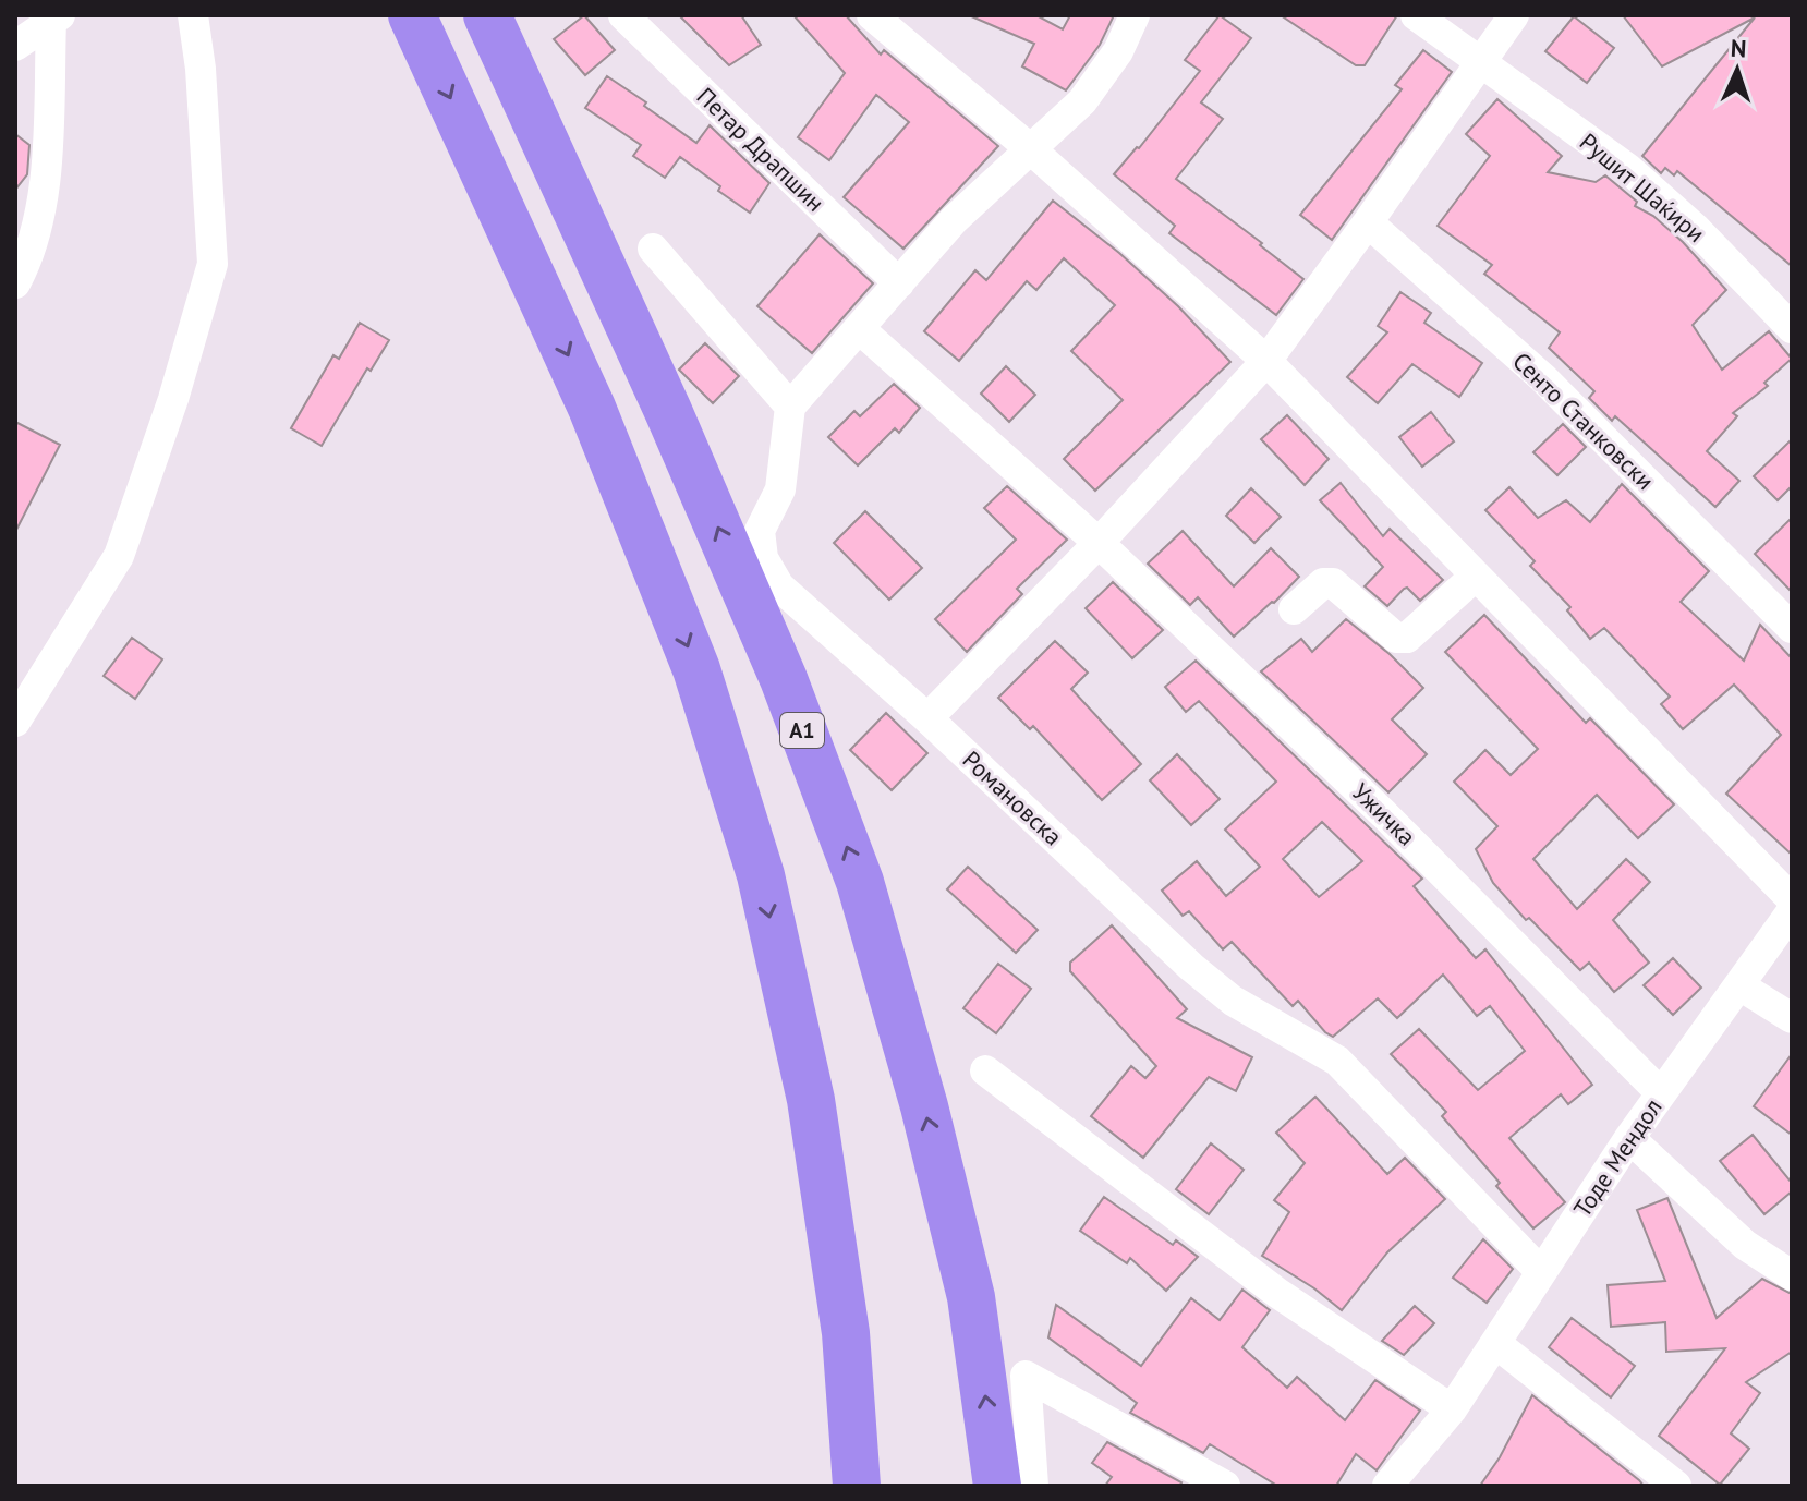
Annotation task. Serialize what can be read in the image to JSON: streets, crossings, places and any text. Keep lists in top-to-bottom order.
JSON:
{
  "streets": {
    "highway": ["A1"],
    "street": [
      "Петар Драпшин",
      "Рушит Шаќири",
      "Сенто Станковски",
      "Романовска",
      "Ужичка",
      "Тоде Мендол"
    ]
  },
  "crossings": [
    ["Романовска", "Тоде Мендол"],
    ["Ужичка", "Тоде Мендол"]
  ],
  "north": "top"
}
